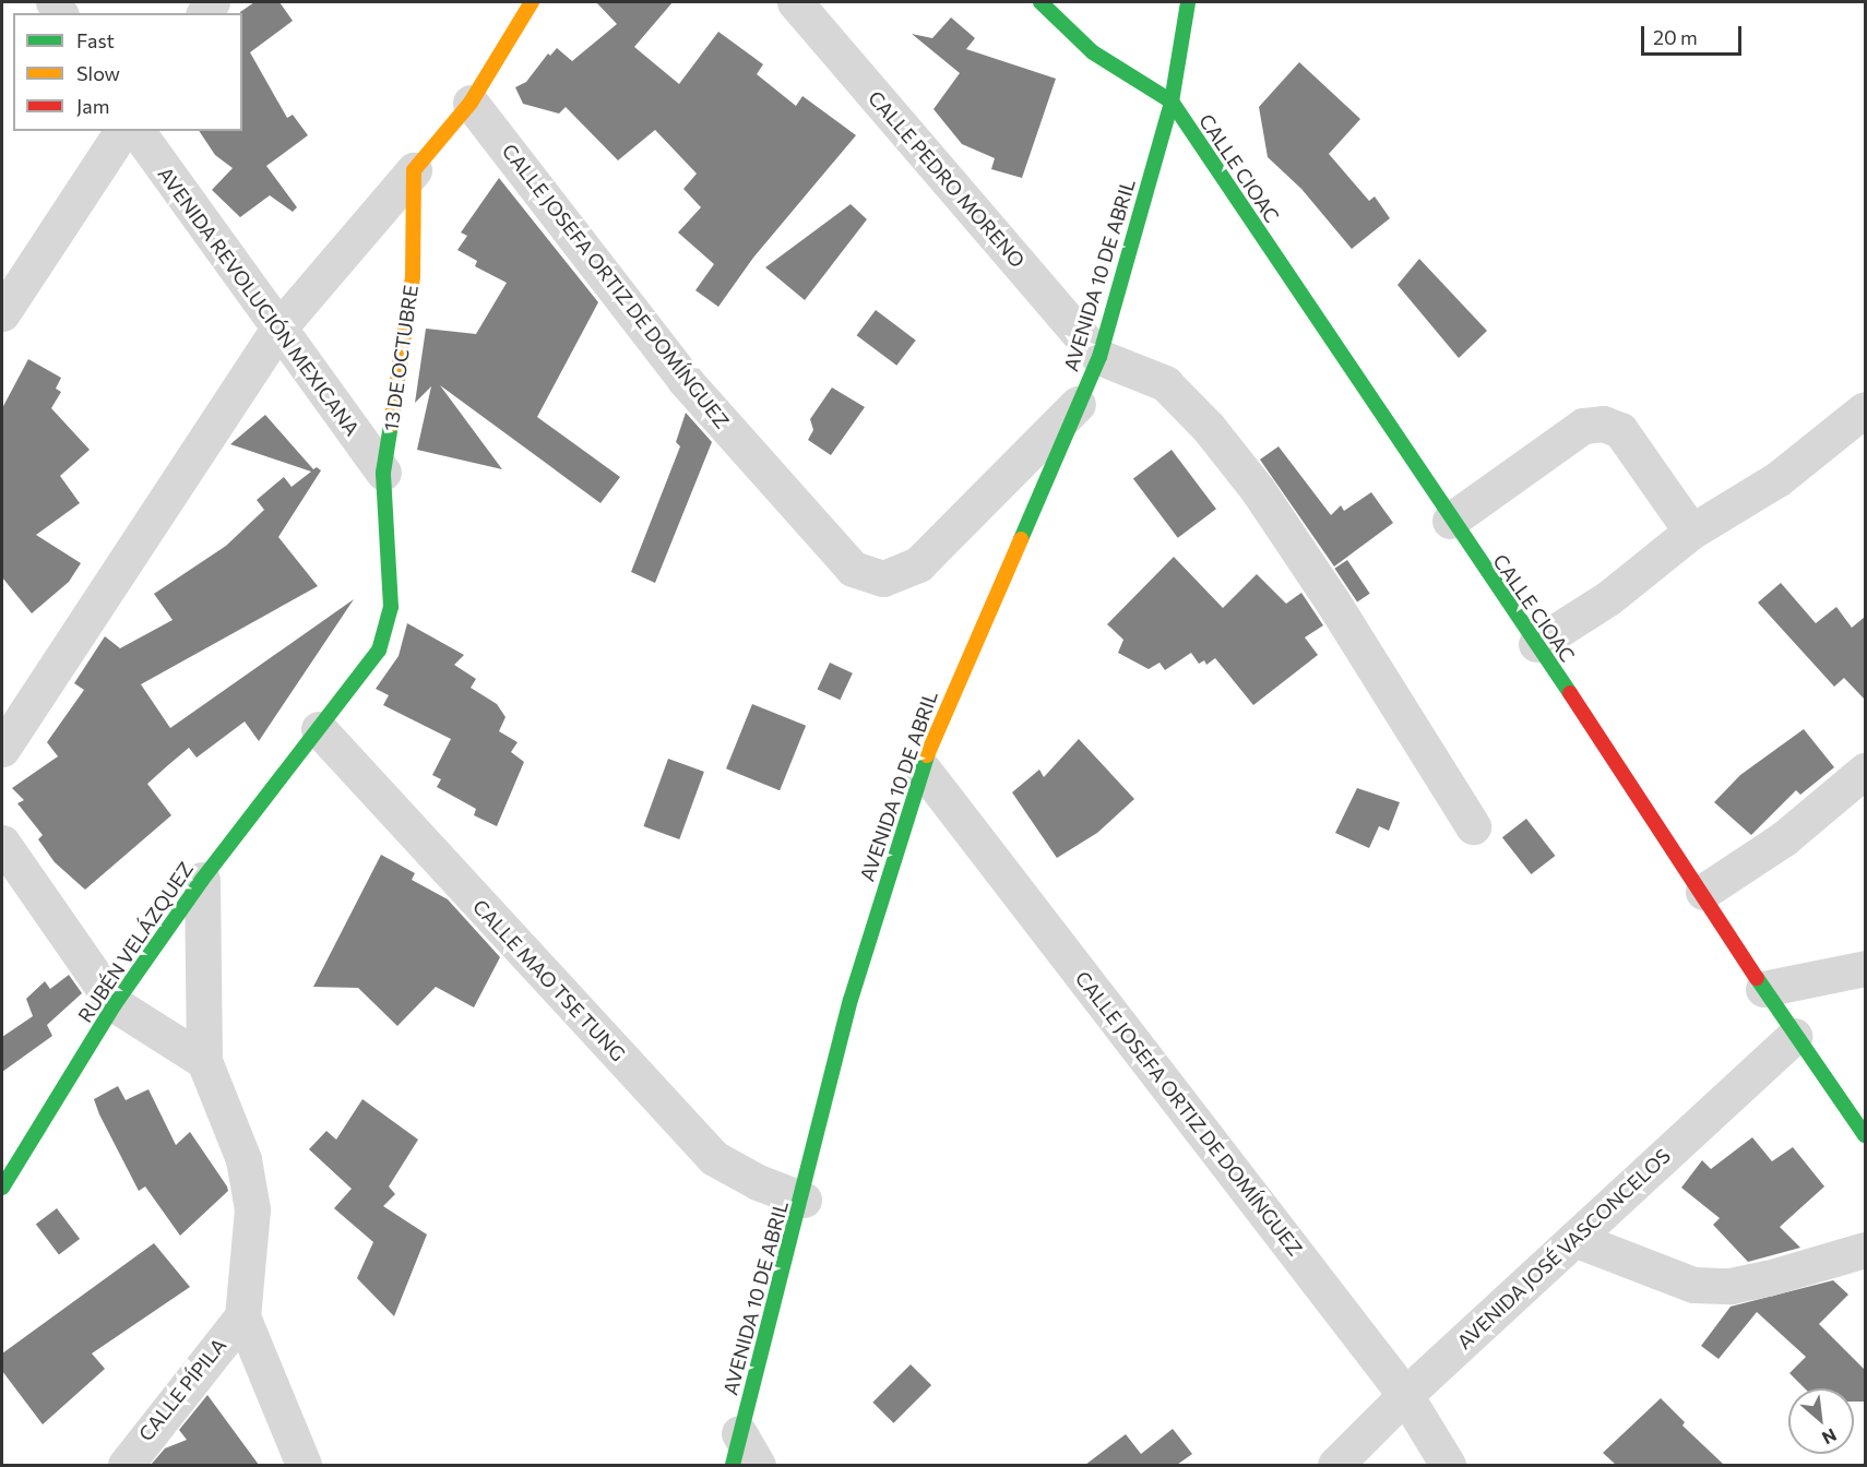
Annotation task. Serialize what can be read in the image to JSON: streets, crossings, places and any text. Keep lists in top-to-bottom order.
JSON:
{
  "streets": {
    "street": [
      "CALLE CIOAC",
      "CALLE PEDRO MORENO",
      "AVENIDA 10 DE ABRIL",
      "CALLE JOSEFA ORTIZ DE DOMÍNGUEZ",
      "AVENIDA REVOLUCIÓN MEXICANA",
      "13 DE OCTUBRE",
      "RUBÉN VELÁZQUEZ",
      "CALLE MAO TSE TUNG",
      "AVENIDA JOSÉ VASCONCELOS",
      "CALLE PÍPILA"
    ]
  },
  "crossings": [
    ["CALLE CIOAC", "AVENIDA 10 DE ABRIL"],
    ["CALLE CIOAC", "AVENIDA JOSÉ VASCONCELOS"],
    ["CALLE PEDRO MORENO", "AVENIDA 10 DE ABRIL"],
    ["AVENIDA 10 DE ABRIL", "CALLE JOSEFA ORTIZ DE DOMÍNGUEZ"],
    ["AVENIDA 10 DE ABRIL", "CALLE MAO TSE TUNG"],
    ["CALLE JOSEFA ORTIZ DE DOMÍNGUEZ", "AVENIDA JOSÉ VASCONCELOS"],
    ["AVENIDA REVOLUCIÓN MEXICANA", "13 DE OCTUBRE"],
    ["13 DE OCTUBRE", "RUBÉN VELÁZQUEZ"],
    ["13 DE OCTUBRE", "CALLE MAO TSE TUNG"],
    ["RUBÉN VELÁZQUEZ", "CALLE MAO TSE TUNG"]
  ],
  "legend": ["Fast", "Slow", "Jam"],
  "scale_bar": "20 m",
  "north": "bottom right"
}
